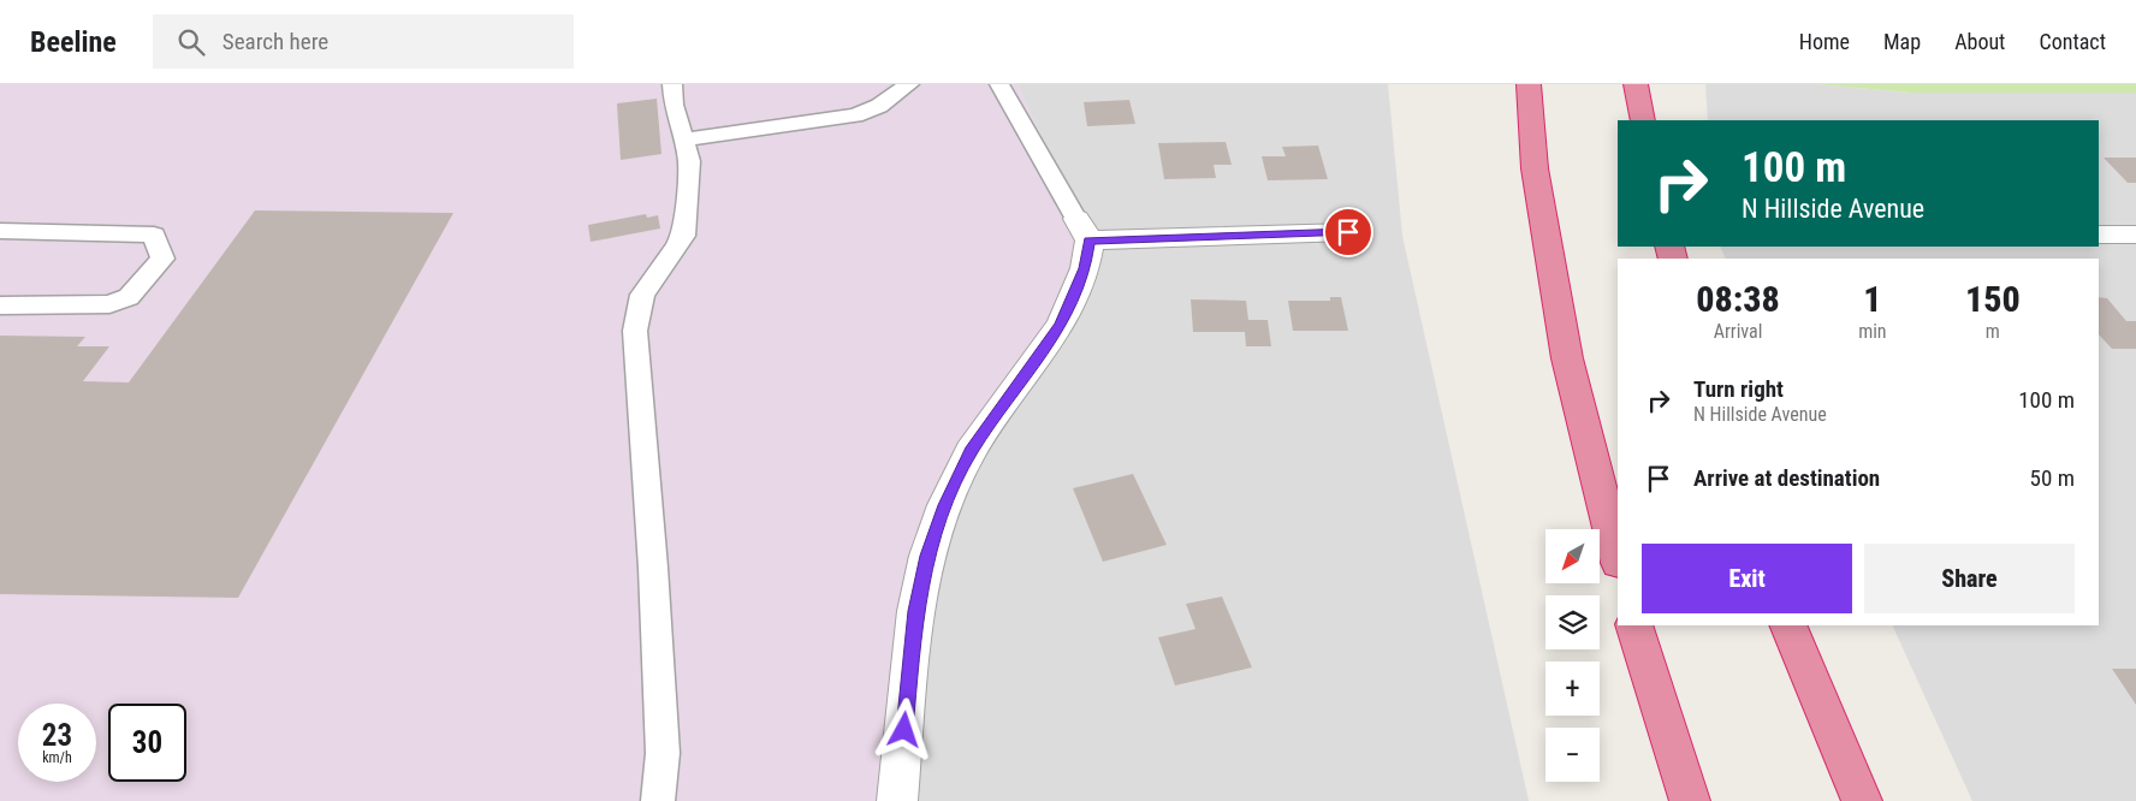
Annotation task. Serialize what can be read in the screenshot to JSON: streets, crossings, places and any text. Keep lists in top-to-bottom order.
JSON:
{
  "north": "bottom left",
  "page": {
    "header": "Beeline",
    "search": "Search here",
    "nav": [
      "Home",
      "Map",
      "About",
      "Contact"
    ],
    "turn": ["100 m", "N Hillside Avenue"],
    "eta": [
      "08:38",
      "Arrival",
      "1",
      "min",
      "150",
      "m"
    ],
    "list": [
      {
        "name": "Turn right",
        "note": "N Hillside Avenue",
        "value": "100 m"
      },
      {
        "name": "Arrive at destination",
        "value": "50 m"
      }
    ],
    "map_buttons": ["+", "−"],
    "buttons": ["Exit", "Share"],
    "speed": "23 km/h",
    "limit": "30"
  }
}
